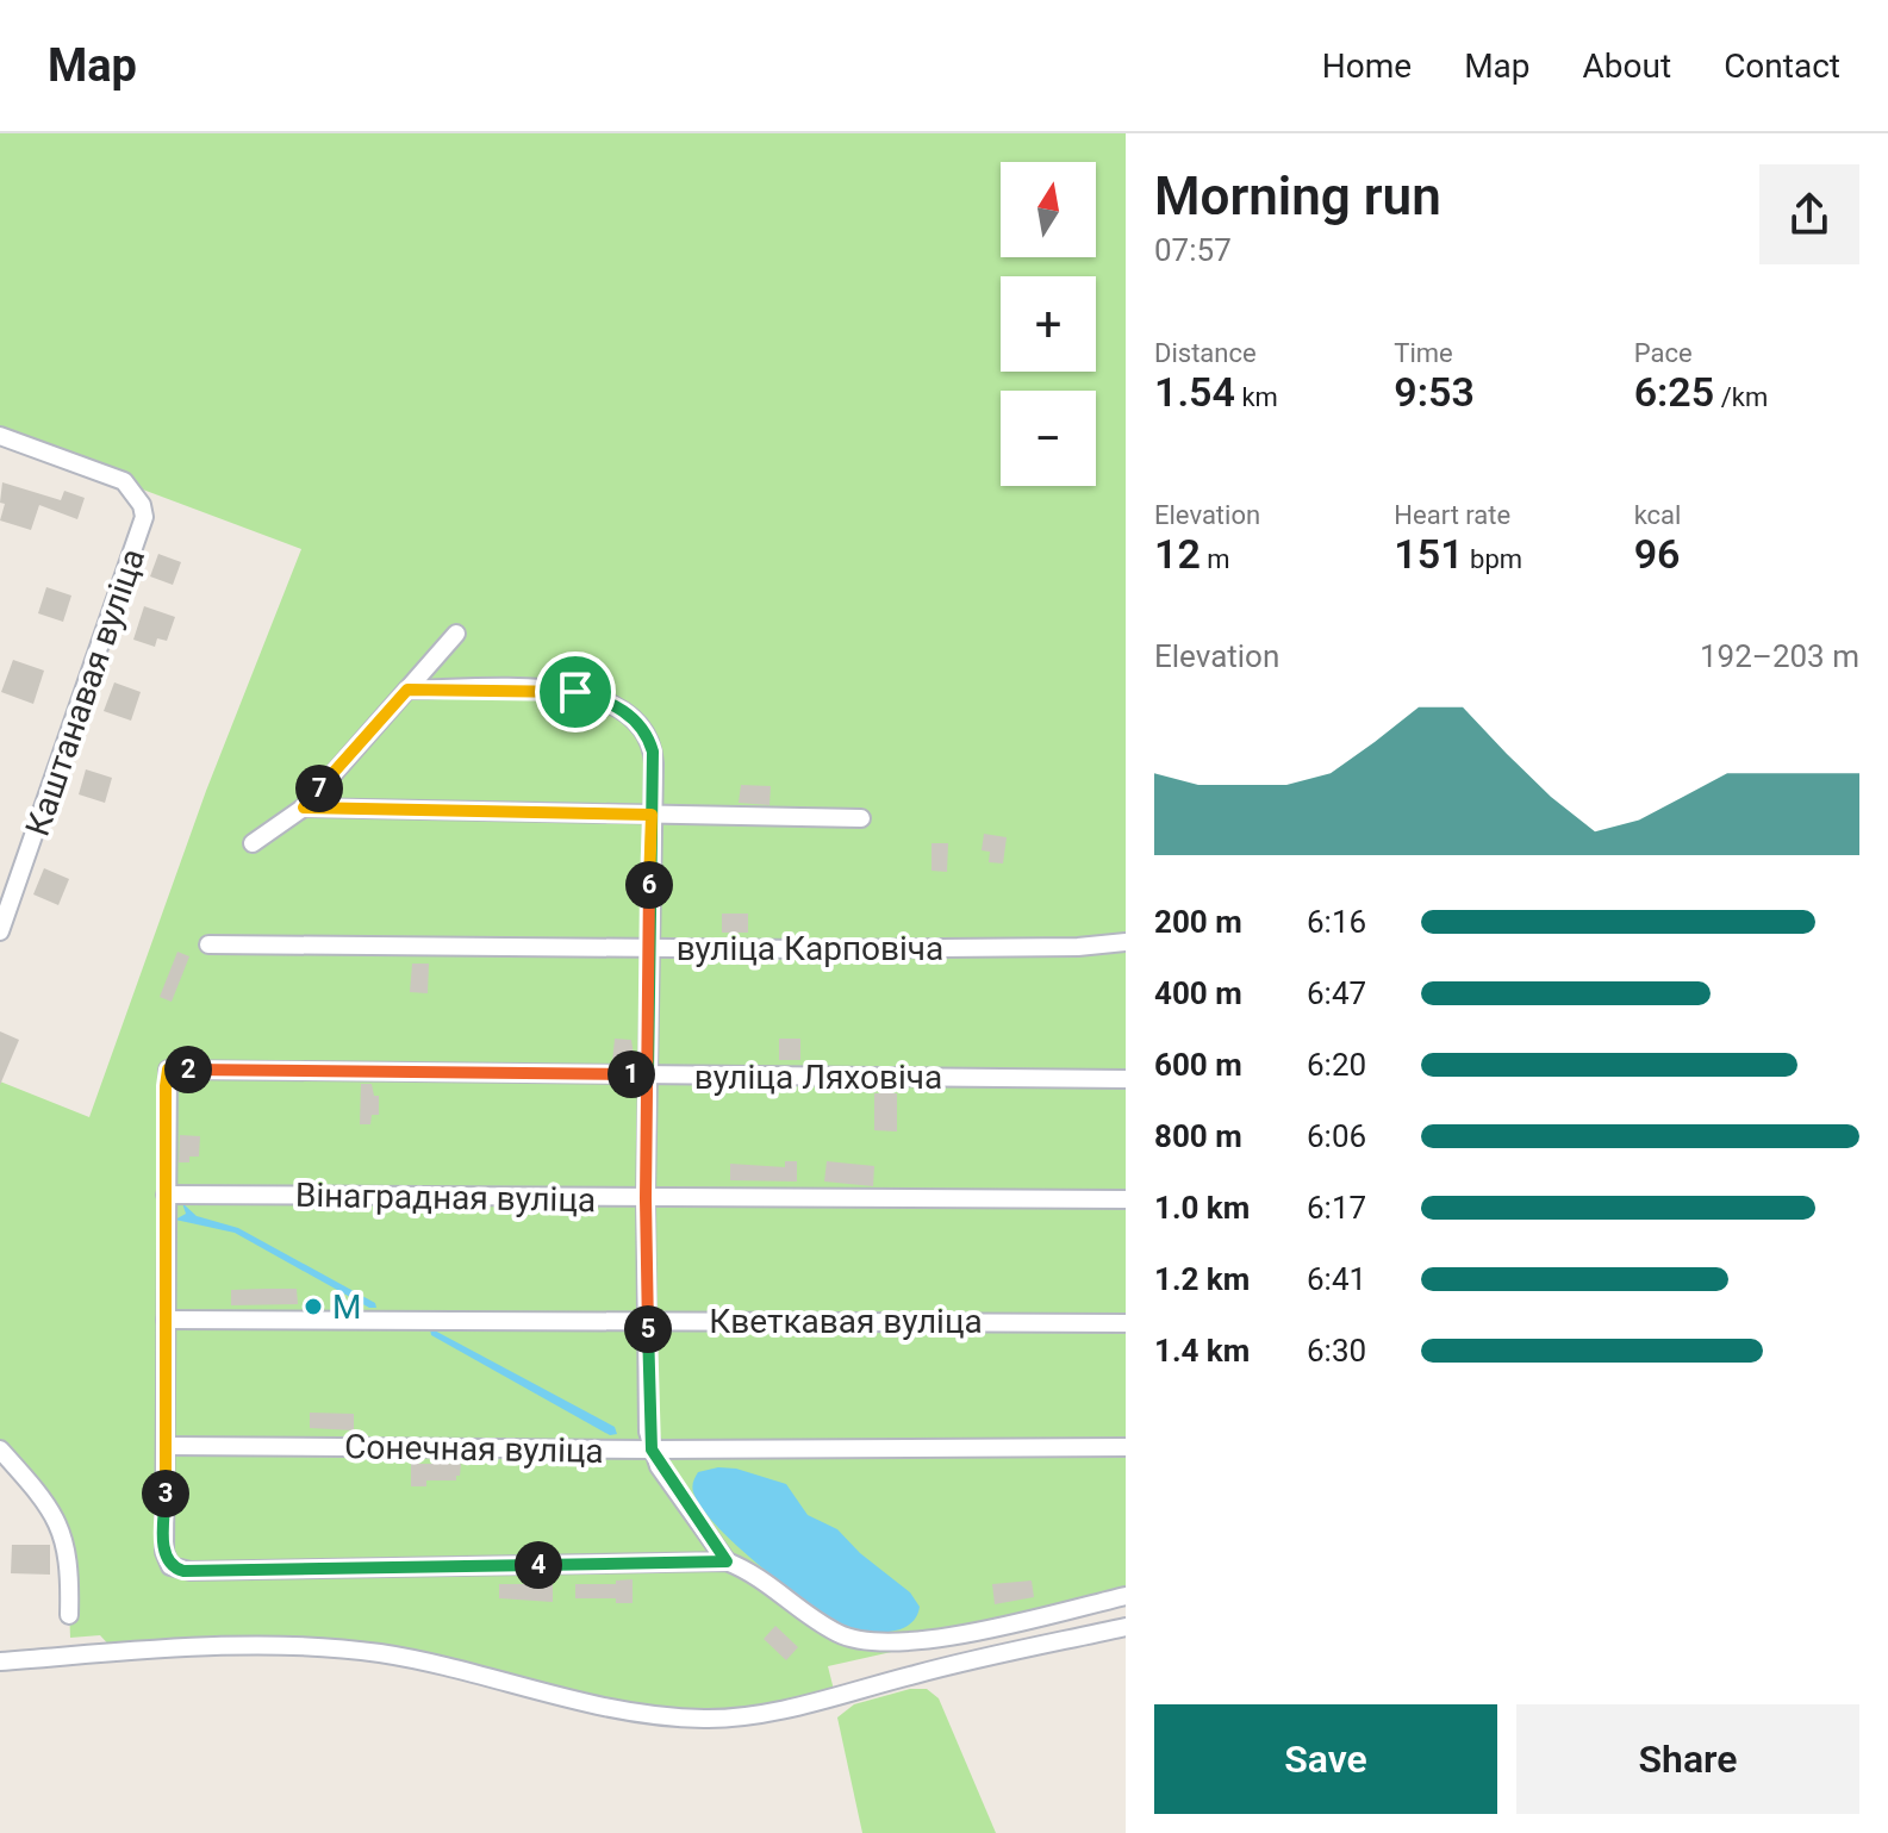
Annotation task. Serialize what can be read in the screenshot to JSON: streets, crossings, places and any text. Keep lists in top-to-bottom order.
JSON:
{
  "streets": {
    "street": [
      "Каштанавая вуліца",
      "вуліца Карповіча",
      "вуліца Ляховіча",
      "Вінаградная вуліца",
      "Кветкавая вуліца",
      "Сонечная вуліца"
    ]
  },
  "crossings": [
    ["вуліца Ляховіча", "Вінаградная вуліца"]
  ],
  "places": ["М"],
  "north": "top",
  "page": {
    "header": "Map",
    "nav": [
      "Home",
      "Map",
      "About",
      "Contact"
    ],
    "heading": ["Morning run", "07:57"],
    "map_buttons": ["+", "−"],
    "stats": [
      ["Distance", "1.54 km"],
      ["Time", "9:53"],
      ["Pace", "6:25 /km"],
      ["Elevation", "12 m"],
      ["Heart rate", "151 bpm"],
      ["kcal", "96"]
    ],
    "chart": ["Elevation", "192–203 m"],
    "pins": [
      "7",
      "6",
      "2",
      "1",
      "5",
      "3",
      "4"
    ],
    "list": [
      {
        "name": "200 m",
        "note": "6:16"
      },
      {
        "name": "400 m",
        "note": "6:47"
      },
      {
        "name": "600 m",
        "note": "6:20"
      },
      {
        "name": "800 m",
        "note": "6:06"
      },
      {
        "name": "1.0 km",
        "note": "6:17"
      },
      {
        "name": "1.2 km",
        "note": "6:41"
      },
      {
        "name": "1.4 km",
        "note": "6:30"
      }
    ],
    "buttons": ["Save", "Share"]
  }
}
